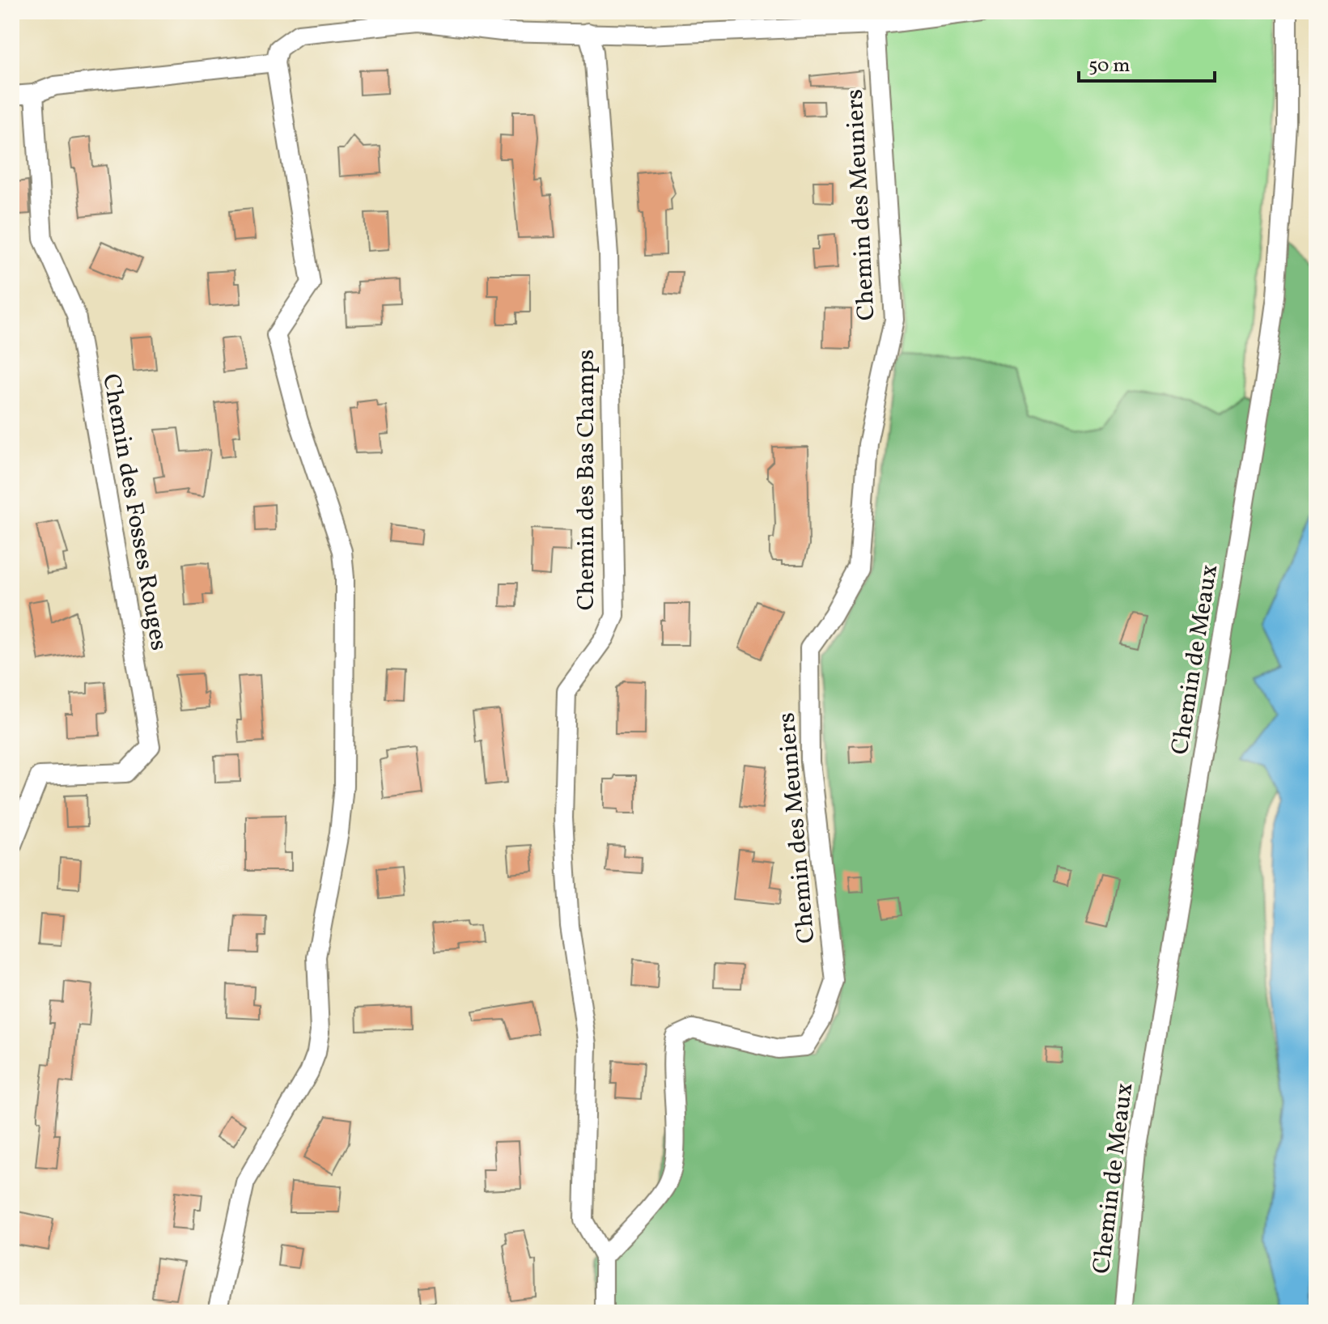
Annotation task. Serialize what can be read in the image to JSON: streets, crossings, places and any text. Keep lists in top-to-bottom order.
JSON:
{
  "streets": {
    "street": [
      "Chemin des Meuniers",
      "Chemin des Bas Champs",
      "Chemin des Fosses Rouges",
      "Chemin de Meaux"
    ]
  },
  "crossings": [
    ["Chemin des Meuniers", "Chemin des Bas Champs"]
  ],
  "scale_bar": "50 m"
}
